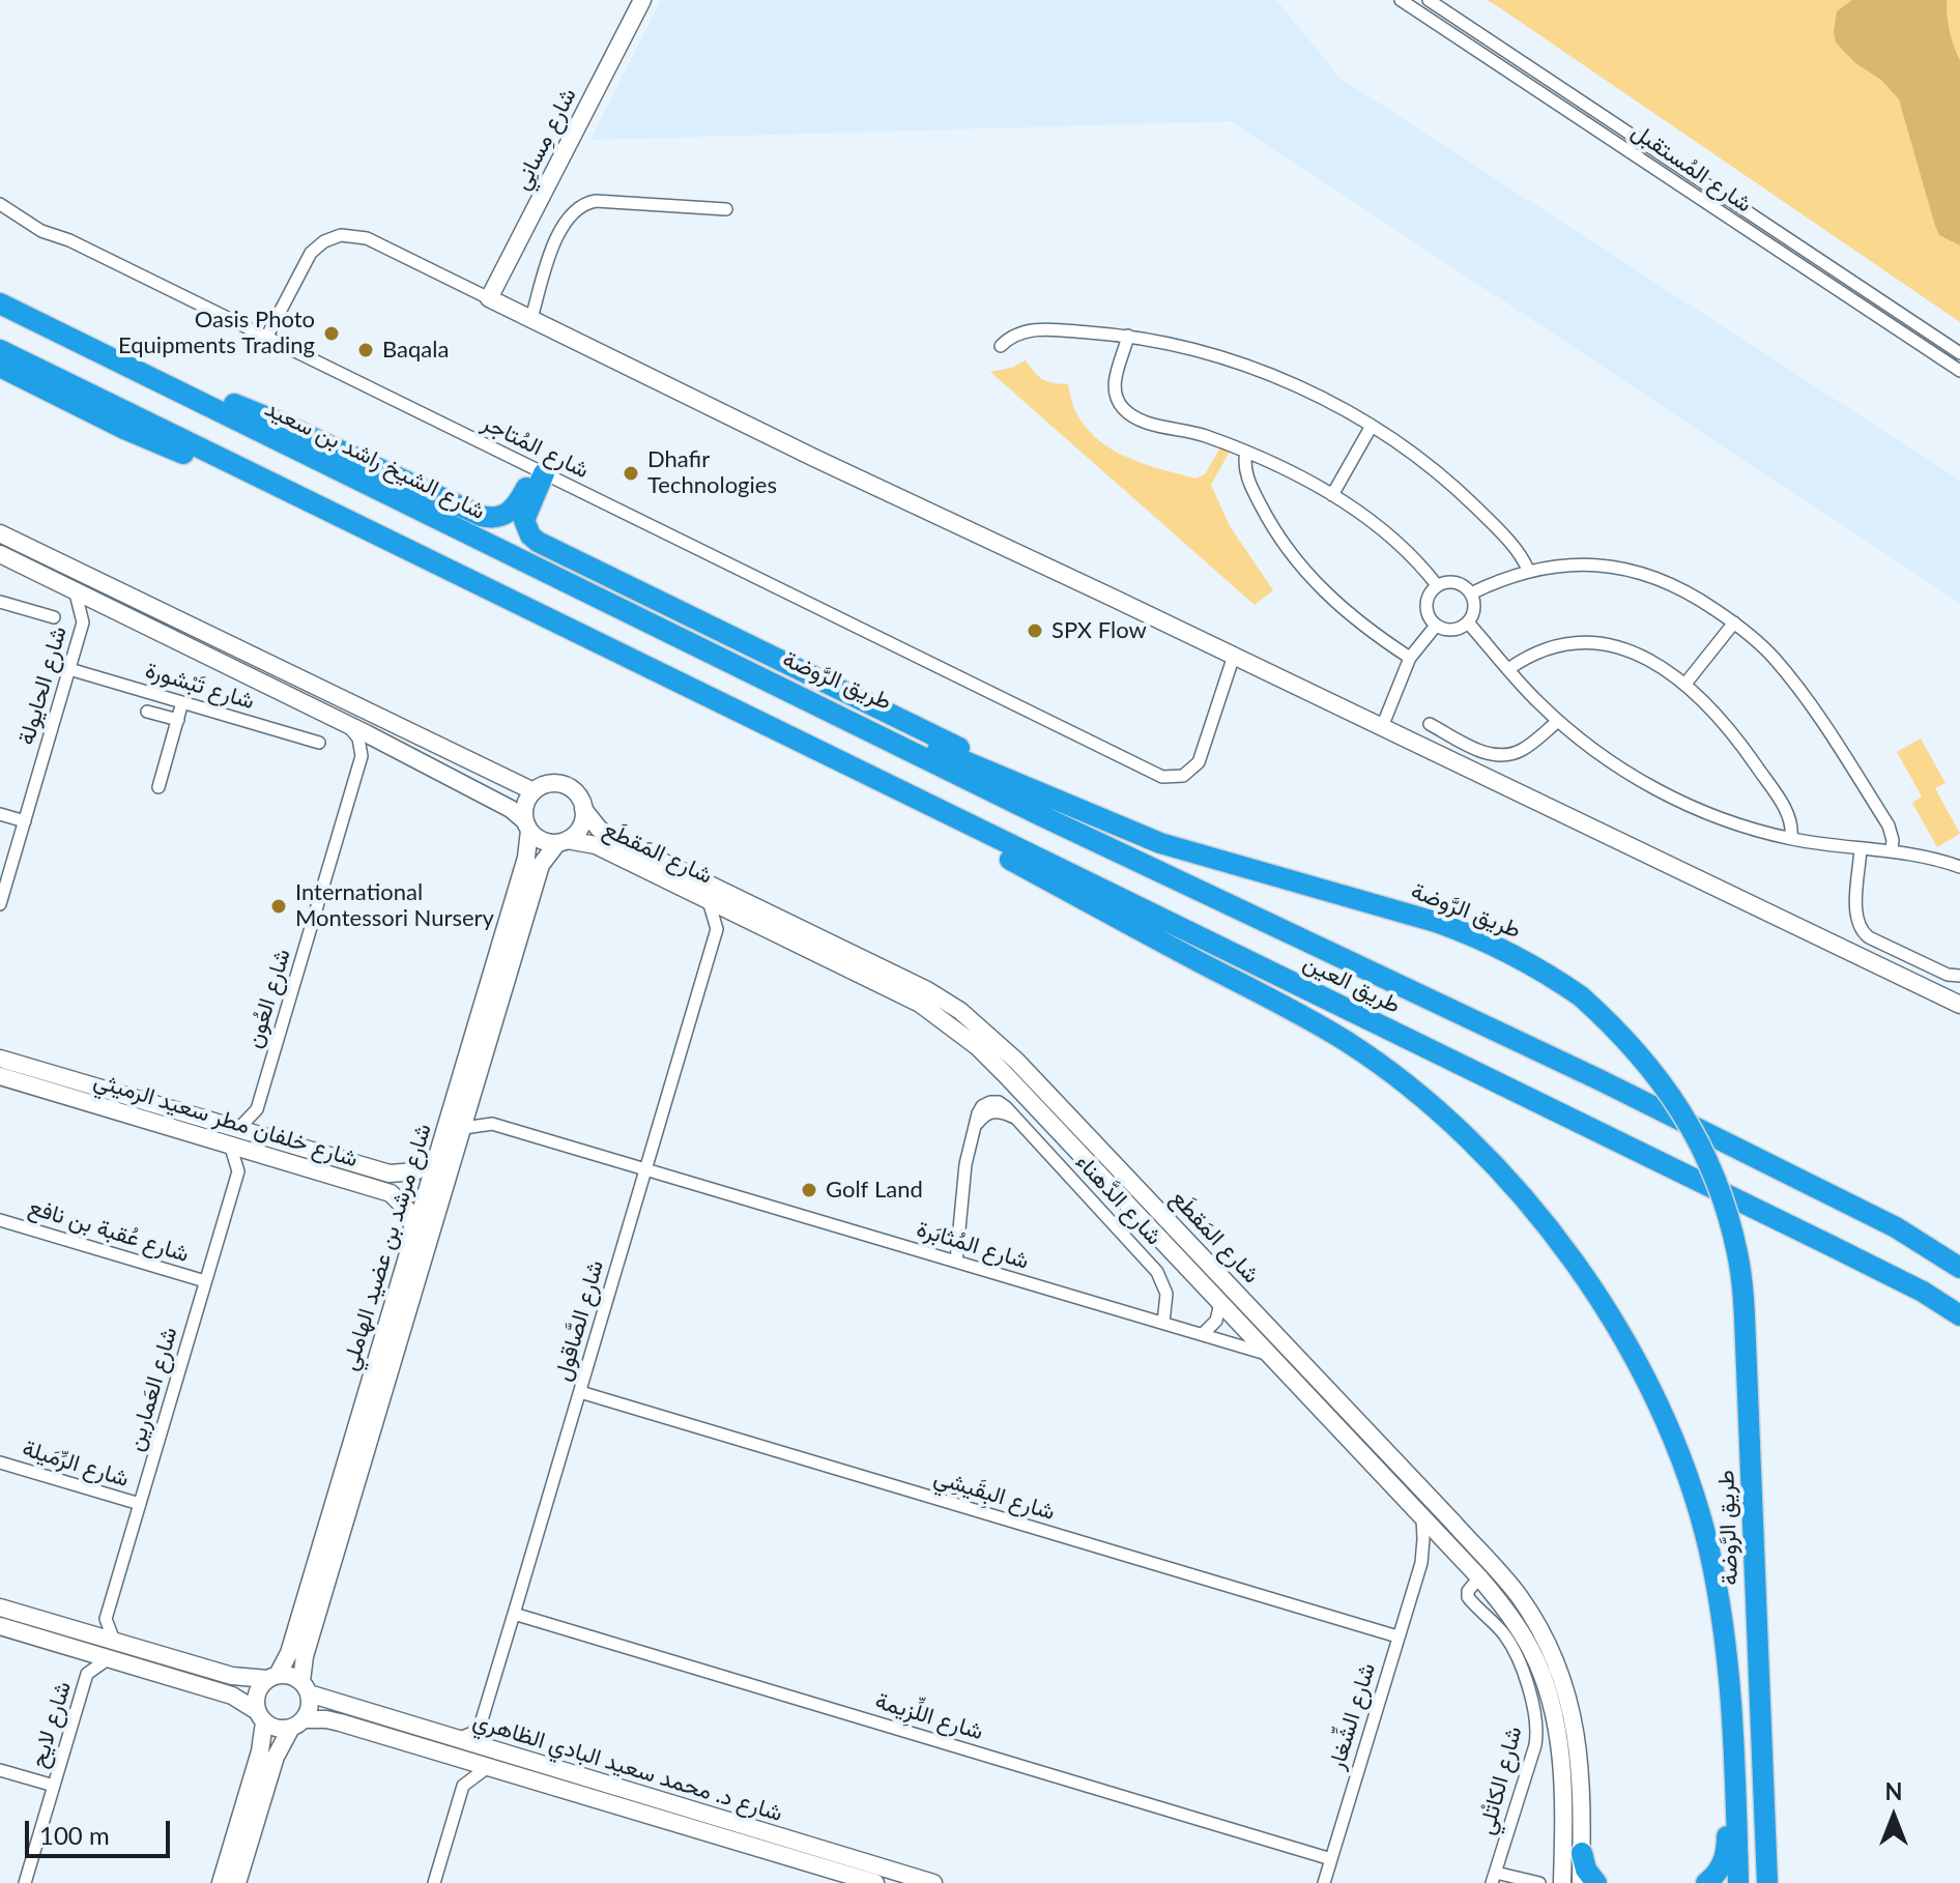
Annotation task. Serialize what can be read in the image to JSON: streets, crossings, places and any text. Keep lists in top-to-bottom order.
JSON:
{
  "streets": {
    "highway": ["شارع الشيخ راشد بن سعيد", "طريق الرَّوضة", "طريق العين"],
    "street": [
      "شارع مِسانِي",
      "شارع المُستقبل",
      "شارع المُتاجر",
      "شارع الحايولة",
      "شارع تَبْشورة",
      "شارع المَقطَع",
      "شارع العُون",
      "شارع خلفان مطر سعيد الرميثي",
      "شارع الدَّهناء",
      "شارع عُقبة بن نافع",
      "شارع المُثابَرة",
      "شارع مرشد بن عضيد الهاملي",
      "شارع الصَّاقول",
      "شارع العَمارين",
      "شارع الرِّمَيلة",
      "شارع البِقَيشِي",
      "شارع اللِّزِيمة",
      "شارع الشِّغار",
      "شارع لايح",
      "شارع د. محمد سعيد البادي الظاهري",
      "شارع الكاتْلي"
    ]
  },
  "crossings": [
    ["شارع الشيخ راشد بن سعيد", "طريق الرَّوضة"],
    ["شارع الشيخ راشد بن سعيد", "طريق العين"],
    ["طريق الرَّوضة", "طريق العين"],
    ["شارع الحايولة", "شارع تَبْشورة"],
    ["شارع المَقطَع", "شارع المُثابَرة"],
    ["شارع المَقطَع", "شارع مرشد بن عضيد الهاملي"],
    ["شارع المَقطَع", "شارع الشِّغار"],
    ["شارع المَقطَع", "شارع الكاتْلي"],
    ["شارع العُون", "شارع خلفان مطر سعيد الرميثي"],
    ["شارع العُون", "شارع العَمارين"],
    ["شارع خلفان مطر سعيد الرميثي", "شارع مرشد بن عضيد الهاملي"],
    ["شارع خلفان مطر سعيد الرميثي", "شارع العَمارين"],
    ["شارع الدَّهناء", "شارع المُثابَرة"],
    ["شارع عُقبة بن نافع", "شارع العَمارين"],
    ["شارع المُثابَرة", "شارع مرشد بن عضيد الهاملي"],
    ["شارع المُثابَرة", "شارع الصَّاقول"],
    ["شارع مرشد بن عضيد الهاملي", "شارع د. محمد سعيد البادي الظاهري"],
    ["شارع الصَّاقول", "شارع البِقَيشِي"],
    ["شارع الصَّاقول", "شارع اللِّزِيمة"],
    ["شارع العَمارين", "شارع الرِّمَيلة"],
    ["شارع البِقَيشِي", "شارع الشِّغار"],
    ["شارع اللِّزِيمة", "شارع الشِّغار"]
  ],
  "places": [
    "Oasis Photo Equipments Trading",
    "Baqala",
    "Dhafir Technologies",
    "SPX Flow",
    "International Montessori Nursery",
    "Golf Land"
  ],
  "scale_bar": "100 m",
  "north": "top"
}
